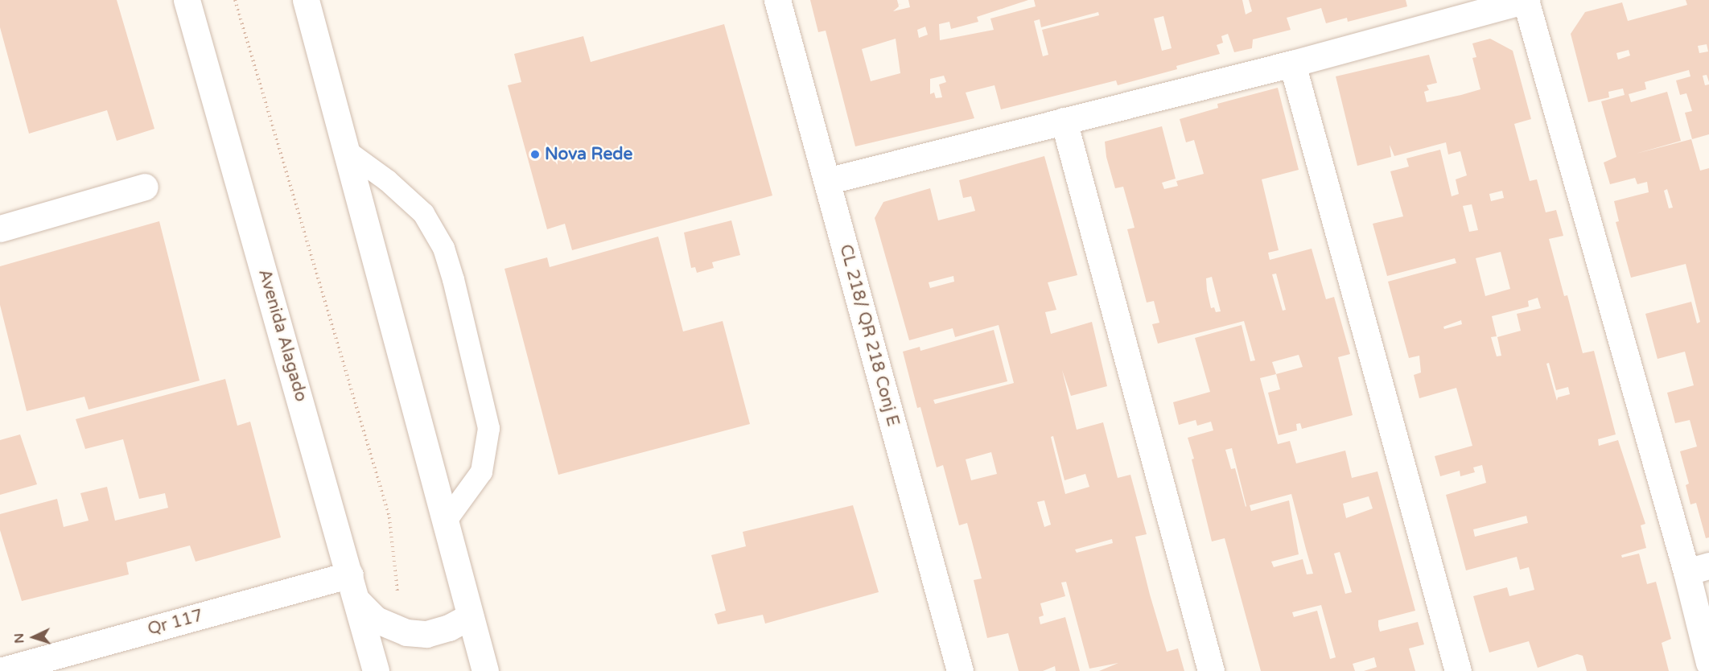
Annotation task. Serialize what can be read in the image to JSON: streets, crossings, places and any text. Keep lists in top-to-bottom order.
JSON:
{
  "streets": {
    "street": ["Avenida Alagado", "CL 218/ QR 218 Conj E", "Qr 117"]
  },
  "crossings": [
    ["Avenida Alagado", "Qr 117"]
  ],
  "places": ["Nova Rede"],
  "north": "left"
}
